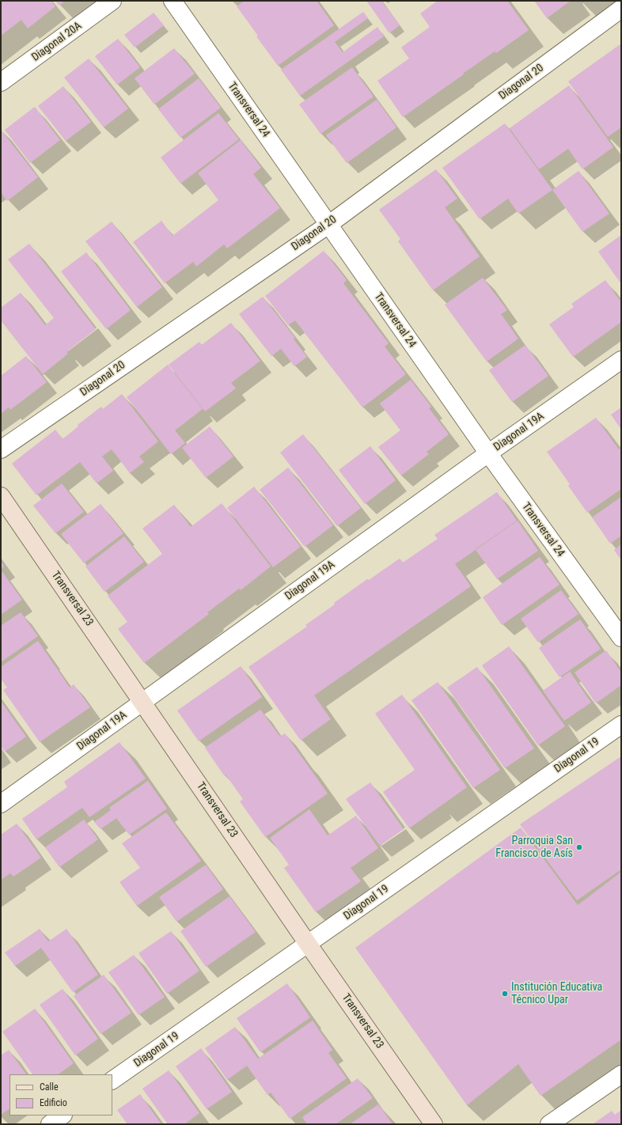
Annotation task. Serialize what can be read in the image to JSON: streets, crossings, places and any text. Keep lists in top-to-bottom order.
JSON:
{
  "streets": {
    "street": [
      "Diagonal 20A",
      "Diagonal 20",
      "Transversal 24",
      "Diagonal 19A",
      "Transversal 23",
      "Diagonal 19"
    ]
  },
  "crossings": [
    ["Diagonal 20", "Transversal 24"],
    ["Transversal 24", "Diagonal 19A"],
    ["Diagonal 19A", "Transversal 23"],
    ["Transversal 23", "Diagonal 19"]
  ],
  "places": ["Parroquia San Francisco de Asís", "Institución Educativa Técnico Upar"],
  "legend": ["Calle", "Edificio"]
}
